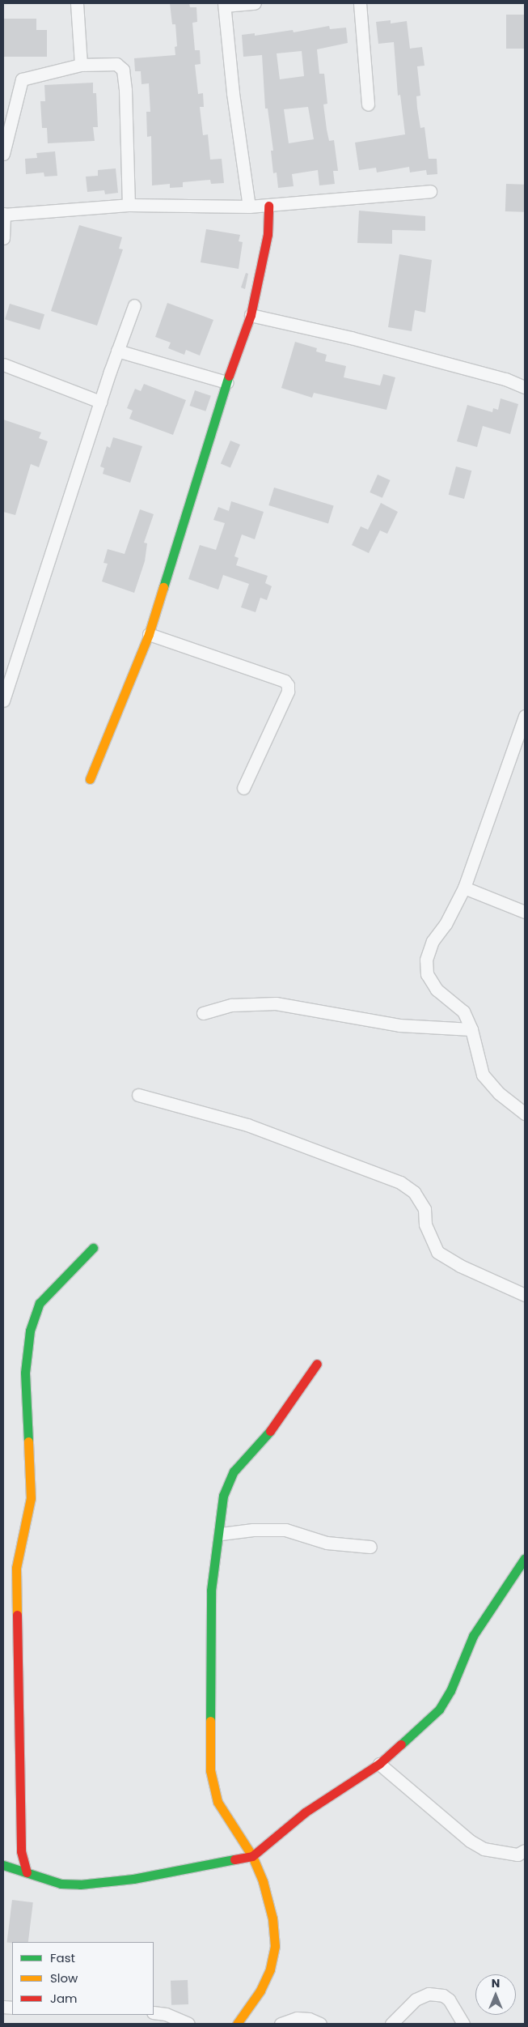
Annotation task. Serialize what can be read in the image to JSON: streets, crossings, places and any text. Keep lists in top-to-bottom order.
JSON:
{
  "legend": ["Fast", "Slow", "Jam"],
  "north": "top"
}
